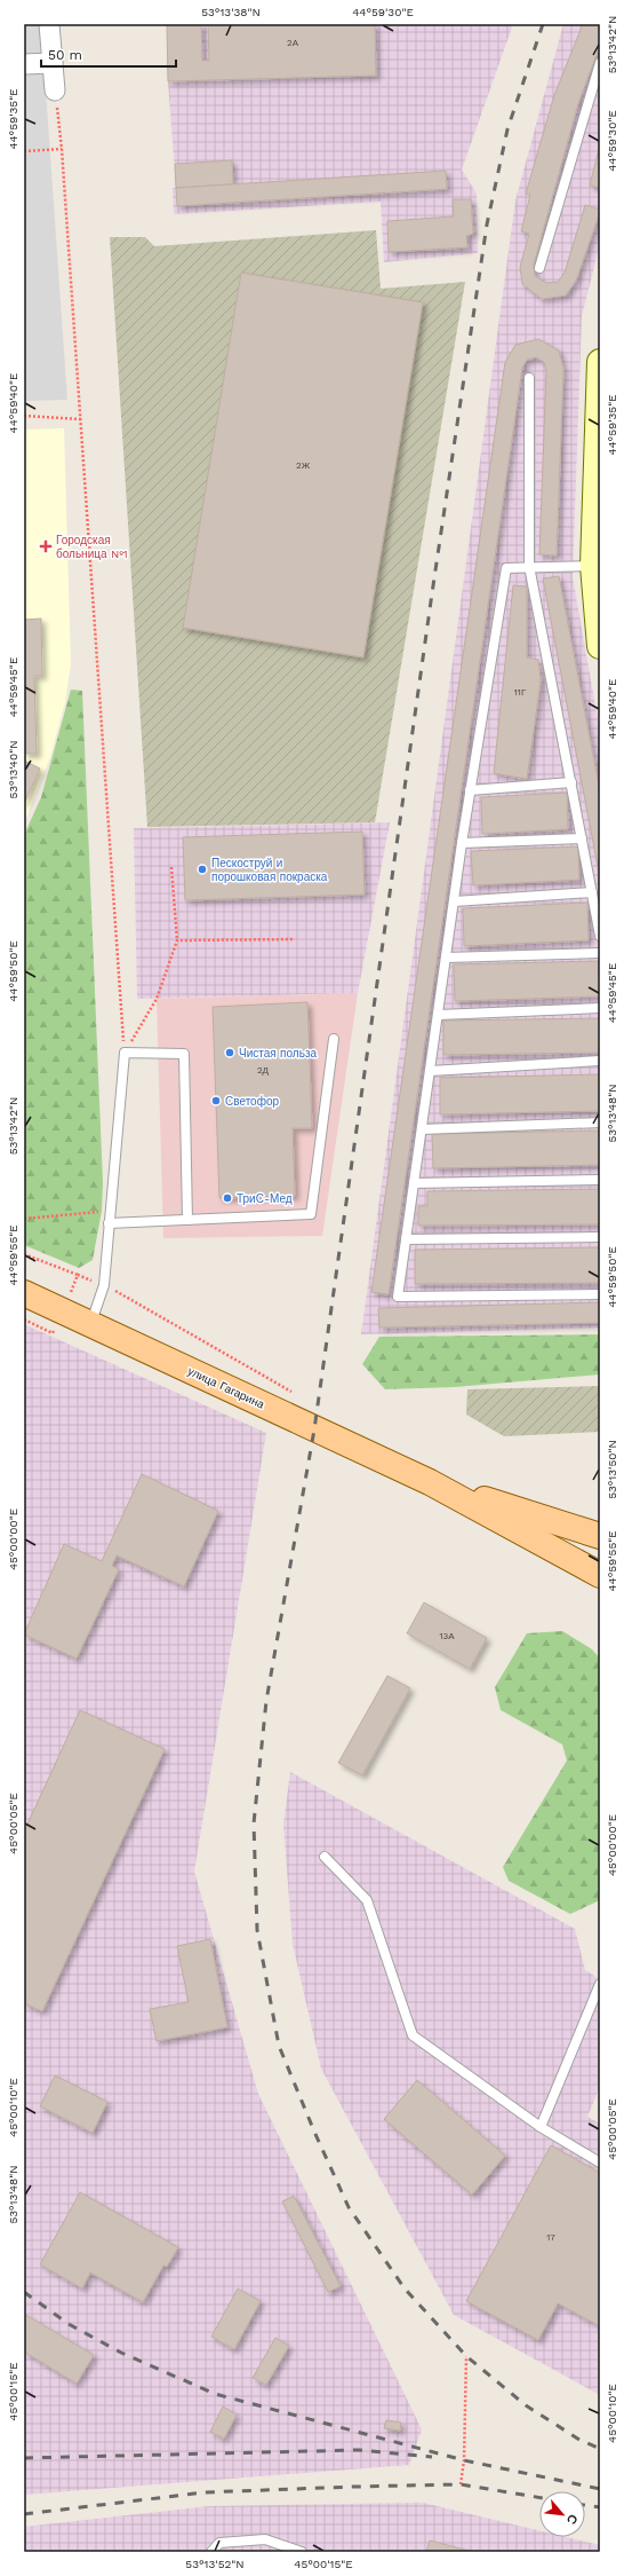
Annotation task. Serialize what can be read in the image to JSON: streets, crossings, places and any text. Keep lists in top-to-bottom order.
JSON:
{
  "streets": {
    "main road": ["улица Гагарина"]
  },
  "places": {
    "health": ["Городская больница №1"],
    "other": [
      "Пескоструй и порошковая покраска",
      "Чистая польза",
      "Светофор",
      "ТриС-Мед"
    ]
  },
  "house_numbers": [
    "2А",
    "2Ж",
    "11Г",
    "2Д",
    "13А",
    "17"
  ],
  "scale_bar": "50 m",
  "north": "bottom right",
  "coordinates": [
    "53°13'38\"N",
    "44°59'30\"E",
    "53°13'42\"N",
    "44°59'35\"E",
    "44°59'40\"E",
    "44°59'45\"E",
    "53°13'40\"N",
    "44°59'50\"E",
    "53°13'48\"N",
    "44°59'55\"E",
    "53°13'50\"N",
    "45°00'00\"E",
    "45°00'05\"E",
    "45°00'10\"E",
    "45°00'15\"E",
    "53°13'52\"N"
  ]
}
